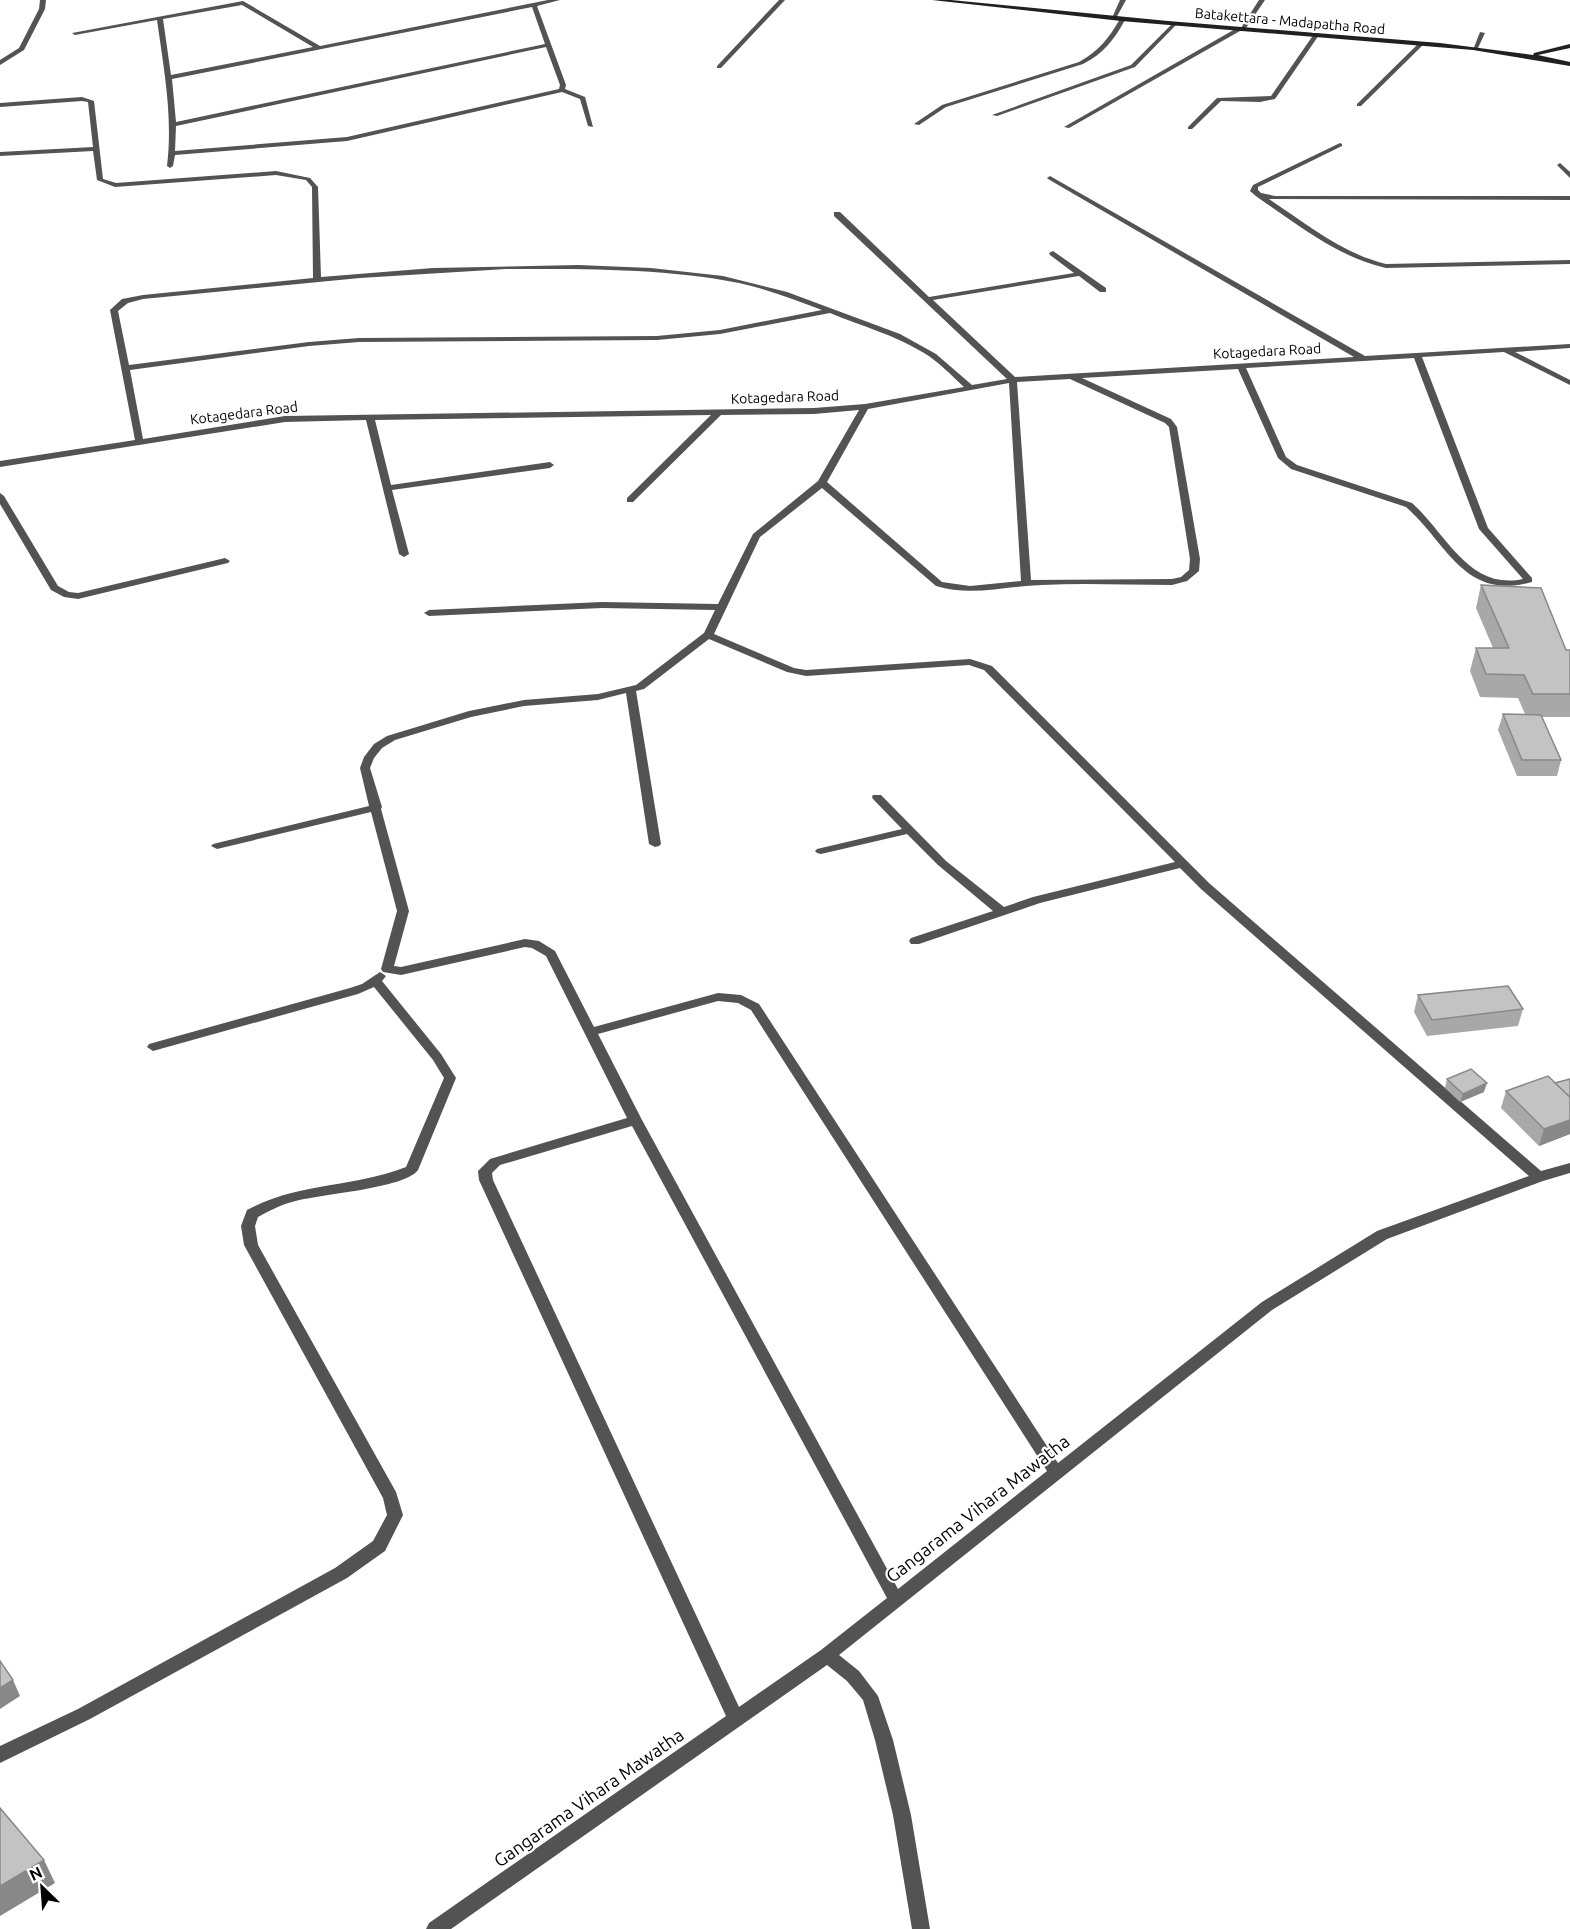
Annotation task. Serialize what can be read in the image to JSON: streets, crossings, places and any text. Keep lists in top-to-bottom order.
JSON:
{
  "streets": {
    "street": ["Batakettara - Madapatha Road", "Kotagedara Road", "Gangarama Vihara Mawatha"]
  },
  "north": "top left"
}
